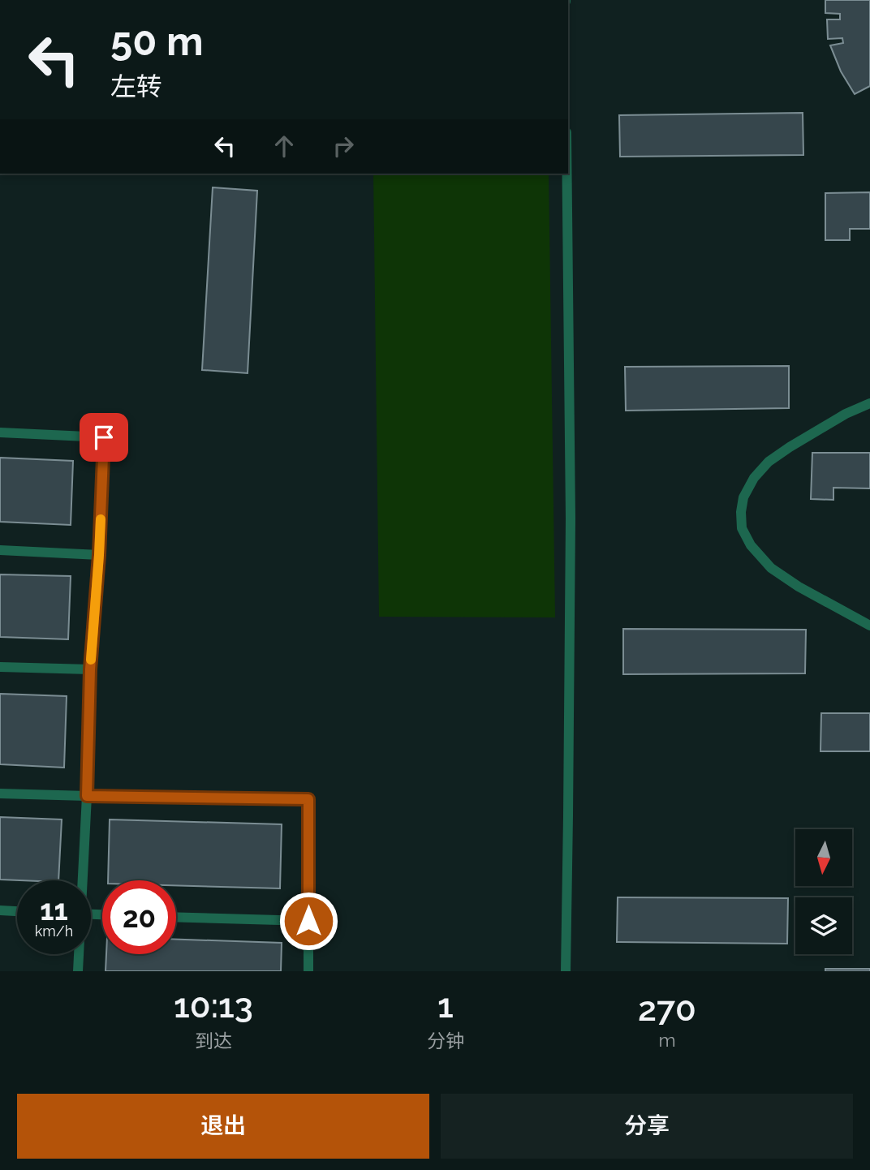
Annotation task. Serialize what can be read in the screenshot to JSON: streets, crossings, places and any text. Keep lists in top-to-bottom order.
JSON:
{
  "north": "bottom",
  "page": {
    "turn": ["50 m", "左转"],
    "speed": "11 km/h",
    "limit": "20",
    "eta": [
      "10:13",
      "到达",
      "1",
      "分钟",
      "270",
      "m"
    ],
    "buttons": ["退出", "分享"]
  }
}
